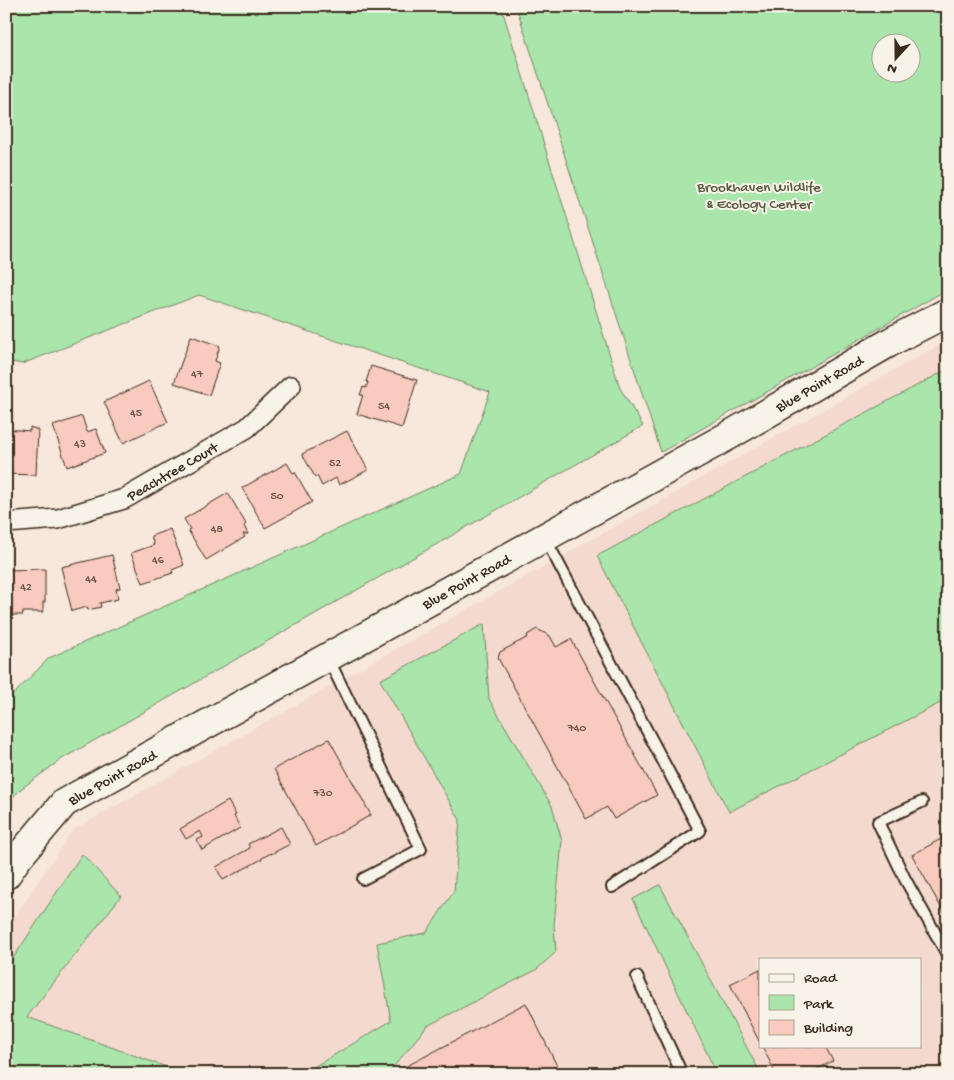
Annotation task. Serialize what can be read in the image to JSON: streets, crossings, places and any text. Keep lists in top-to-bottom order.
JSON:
{
  "streets": {
    "street": ["Blue Point Road", "Peachtree Court"]
  },
  "parks": ["Brookhaven Wildlife & Ecology Center"],
  "house_numbers": [
    "47",
    "54",
    "45",
    "43",
    "52",
    "50",
    "48",
    "46",
    "44",
    "42",
    "740",
    "730"
  ],
  "legend": ["Road", "Park", "Building"],
  "north": "bottom"
}
